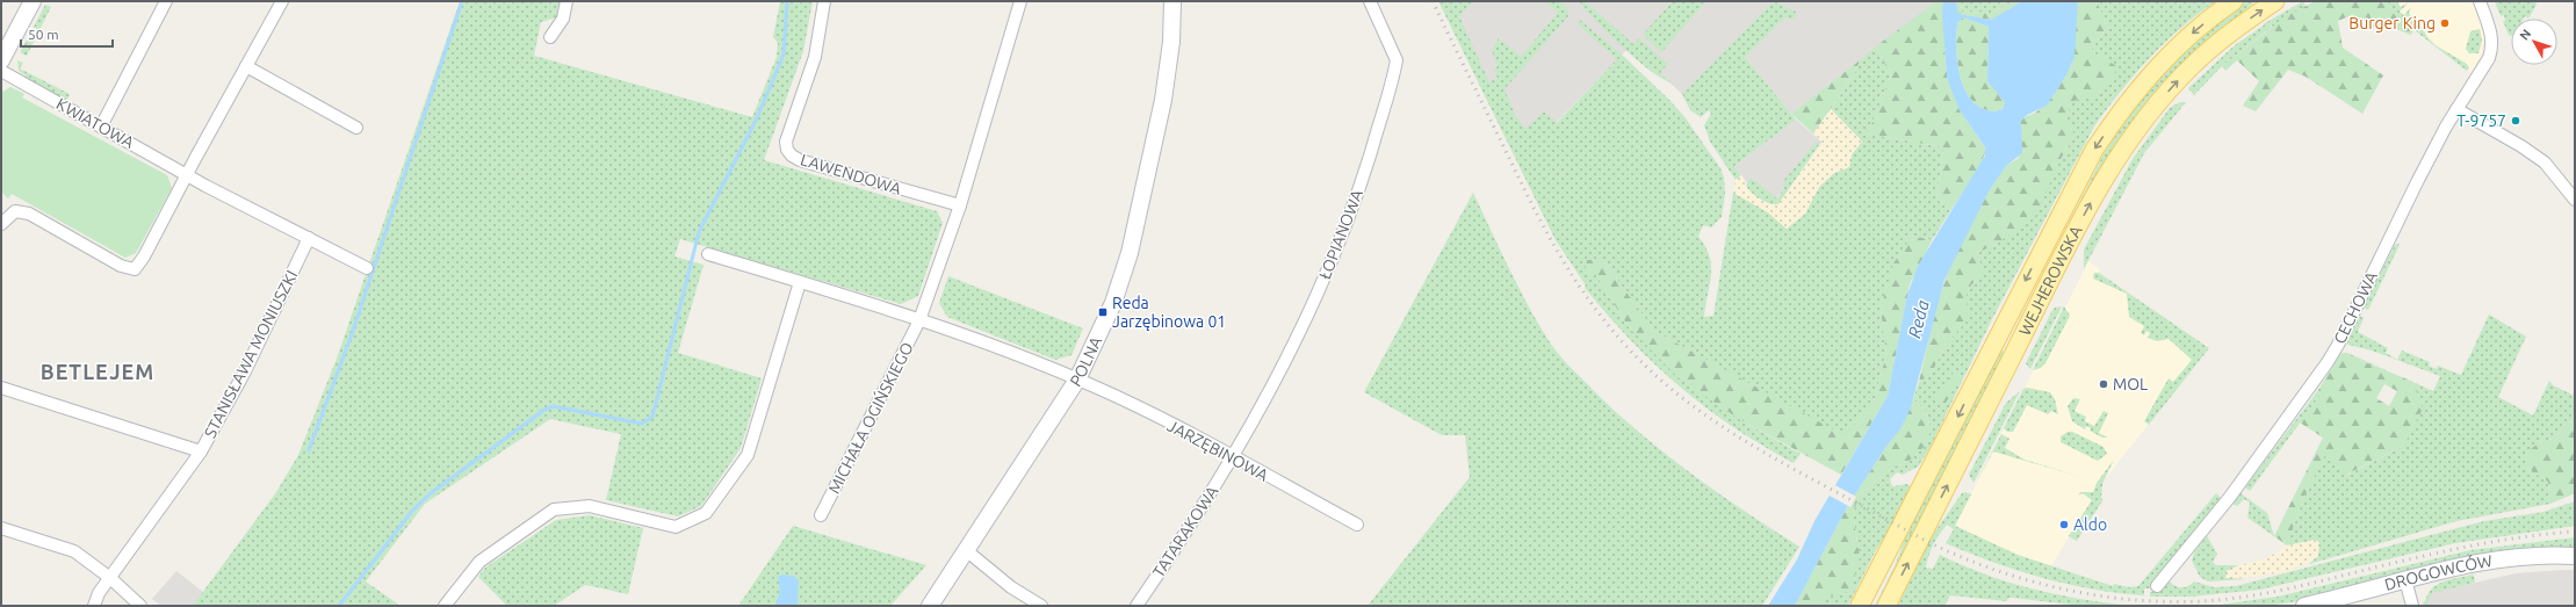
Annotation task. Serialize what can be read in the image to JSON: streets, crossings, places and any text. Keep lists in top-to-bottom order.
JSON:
{
  "streets": {
    "main road": ["WEJHEROWSKA"],
    "street": [
      "KWIATOWA",
      "LAWENDOWA",
      "ŁOPIANOWA",
      "CECHOWA",
      "STANISŁAWA MONIUSZKI",
      "POLNA",
      "MICHAŁA OGIŃSKIEGO",
      "JARZĘBINOWA",
      "TATARAKOWA",
      "DROGOWCÓW"
    ]
  },
  "crossings": [
    ["KWIATOWA", "STANISŁAWA MONIUSZKI"],
    ["ŁOPIANOWA", "JARZĘBINOWA"],
    ["ŁOPIANOWA", "TATARAKOWA"],
    ["POLNA", "JARZĘBINOWA"],
    ["MICHAŁA OGIŃSKIEGO", "JARZĘBINOWA"],
    ["JARZĘBINOWA", "TATARAKOWA"]
  ],
  "districts": ["BETLEJEM"],
  "water": ["Reda"],
  "places": {
    "other": [
      "Burger King",
      "T-9757",
      "MOL",
      "Aldo"
    ],
    "transit": ["Reda Jarzębinowa 01"]
  },
  "scale_bar": "50 m",
  "north": "top left"
}
